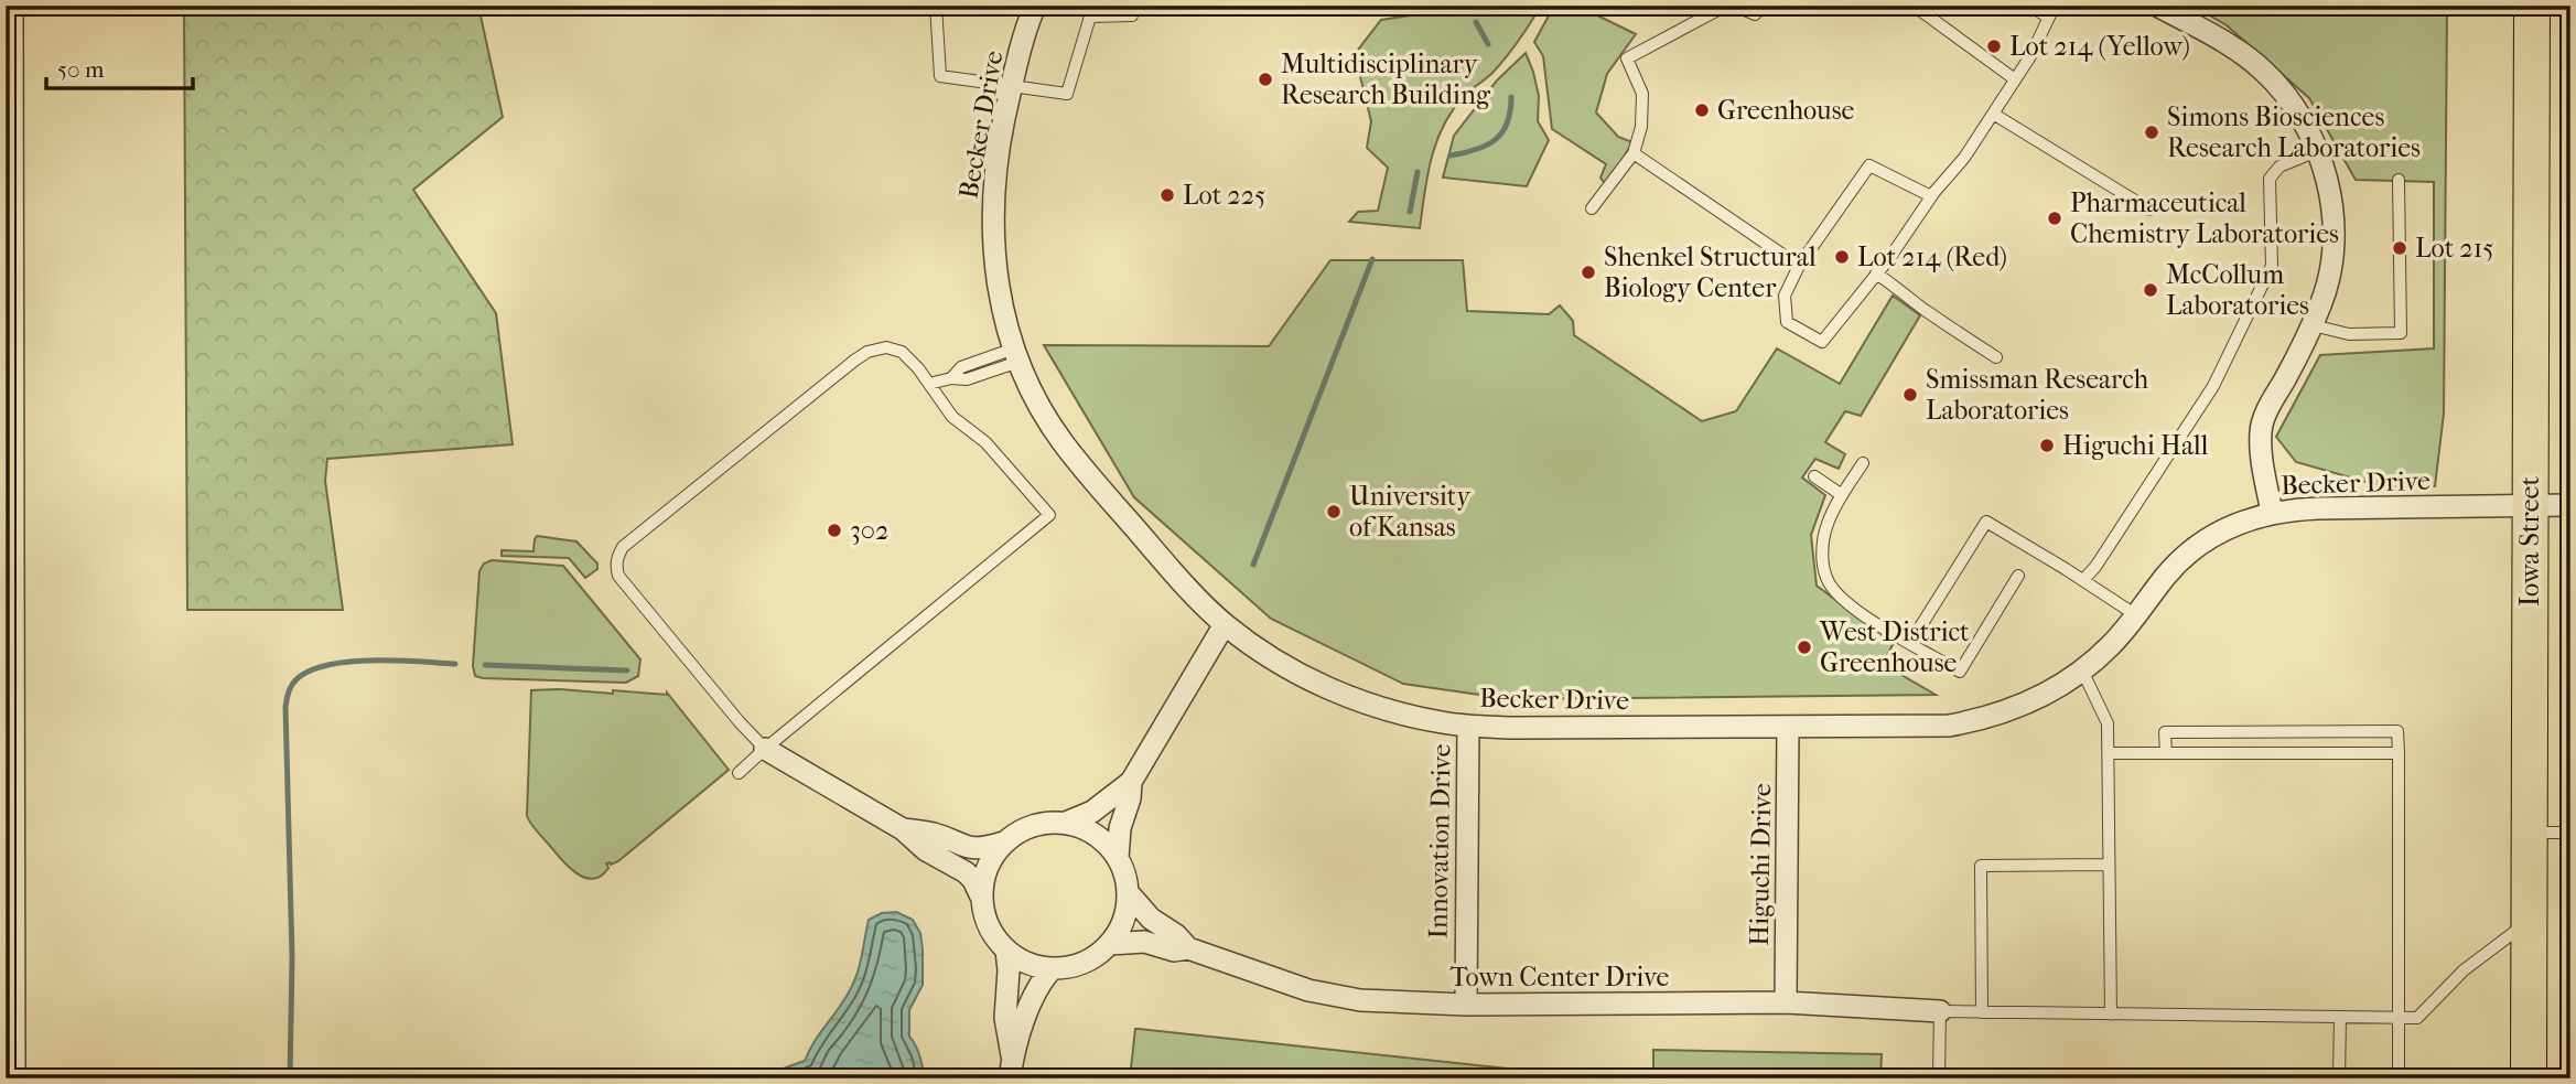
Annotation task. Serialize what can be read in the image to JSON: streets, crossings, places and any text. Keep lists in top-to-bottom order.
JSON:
{
  "streets": {
    "highway": ["Iowa Street"],
    "street": [
      "Becker Drive",
      "Innovation Drive",
      "Higuchi Drive",
      "Town Center Drive"
    ]
  },
  "crossings": [
    ["Becker Drive", "Iowa Street"],
    ["Becker Drive", "Innovation Drive"],
    ["Becker Drive", "Higuchi Drive"],
    ["Innovation Drive", "Town Center Drive"],
    ["Higuchi Drive", "Town Center Drive"]
  ],
  "places": [
    "Lot 214 (Yellow)",
    "Multidisciplinary Research Building",
    "Greenhouse",
    "Simons Biosciences Research Laboratories",
    "Lot 225",
    "Pharmaceutical Chemistry Laboratories",
    "Lot 215",
    "Lot 214 (Red)",
    "Shenkel Structural Biology Center",
    "McCollum Laboratories",
    "Smissman Research Laboratories",
    "Higuchi Hall",
    "University of Kansas",
    "302",
    "West District Greenhouse"
  ],
  "scale_bar": "50 m"
}
